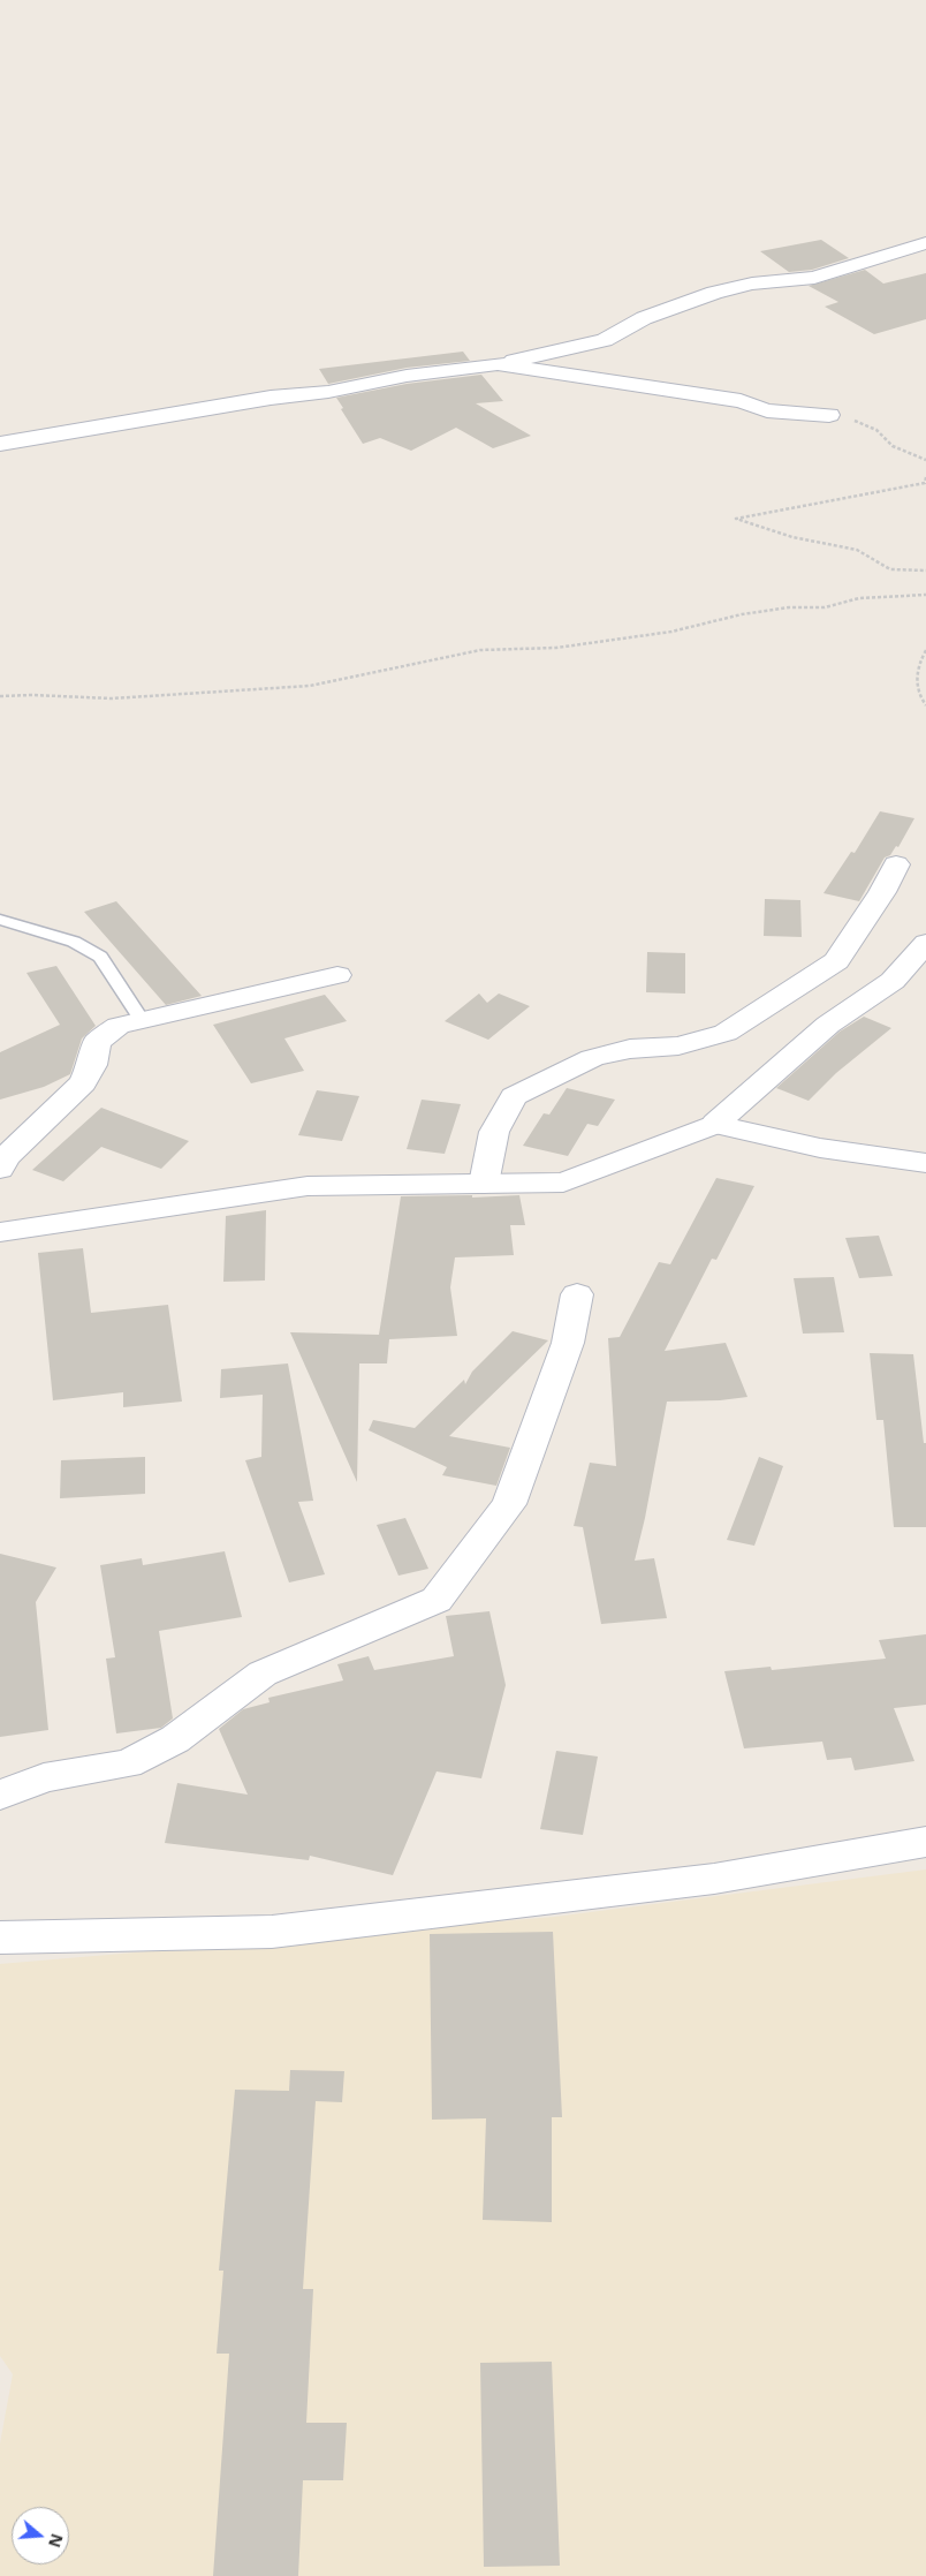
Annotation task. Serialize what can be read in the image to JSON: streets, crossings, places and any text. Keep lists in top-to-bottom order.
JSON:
{
  "north": "right"
}
